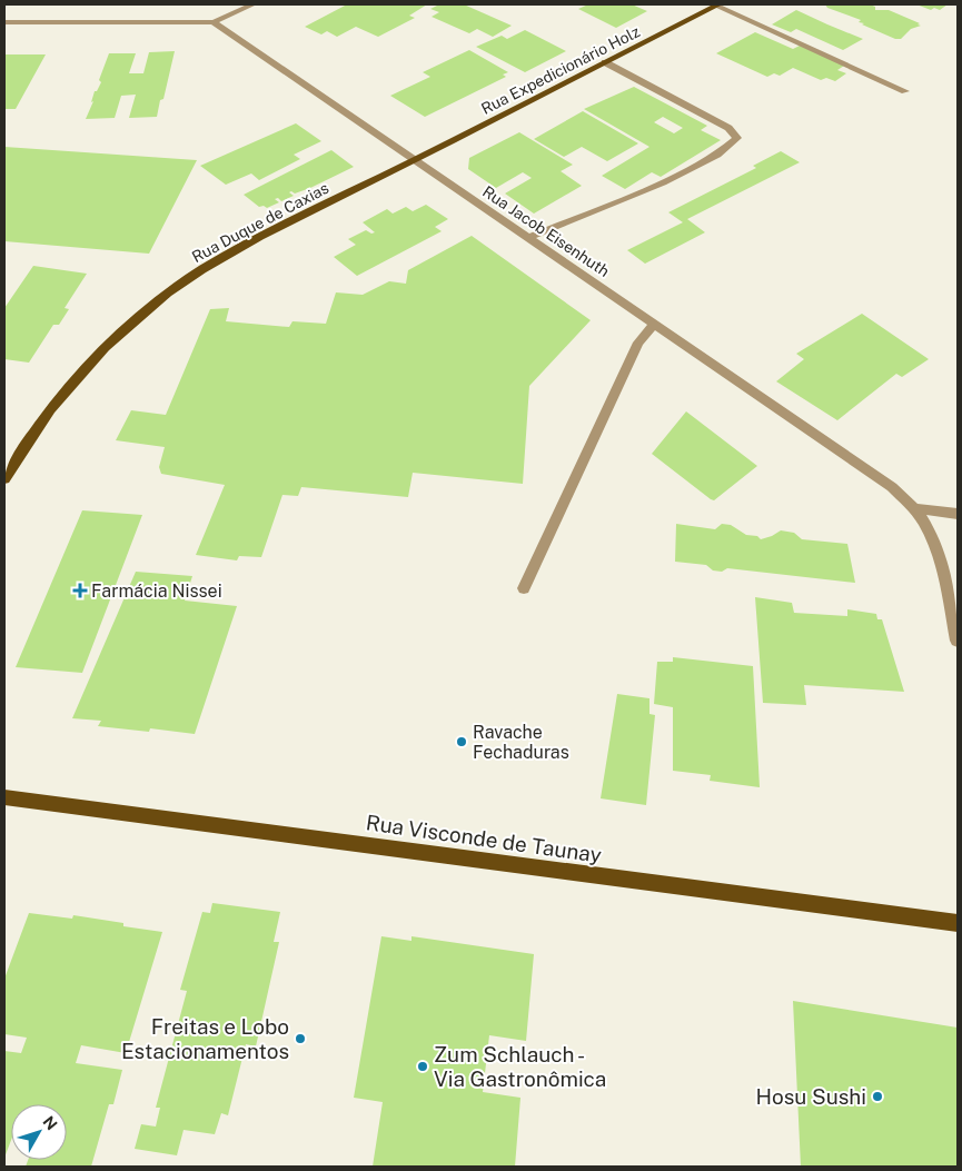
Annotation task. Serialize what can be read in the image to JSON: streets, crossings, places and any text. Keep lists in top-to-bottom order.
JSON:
{
  "streets": {
    "main road": ["Rua Expedicionário Holz", "Rua Duque de Caxias", "Rua Visconde de Taunay"],
    "street": ["Rua Jacob Eisenhuth"]
  },
  "crossings": [
    ["Rua Expedicionário Holz", "Rua Duque de Caxias"],
    ["Rua Expedicionário Holz", "Rua Jacob Eisenhuth"],
    ["Rua Duque de Caxias", "Rua Jacob Eisenhuth"]
  ],
  "places": {
    "health": ["Farmácia Nissei"],
    "other": [
      "Ravache Fechaduras",
      "Freitas e Lobo Estacionamentos",
      "Zum Schlauch - Via Gastronômica",
      "Hosu Sushi"
    ]
  },
  "north": "top right"
}
